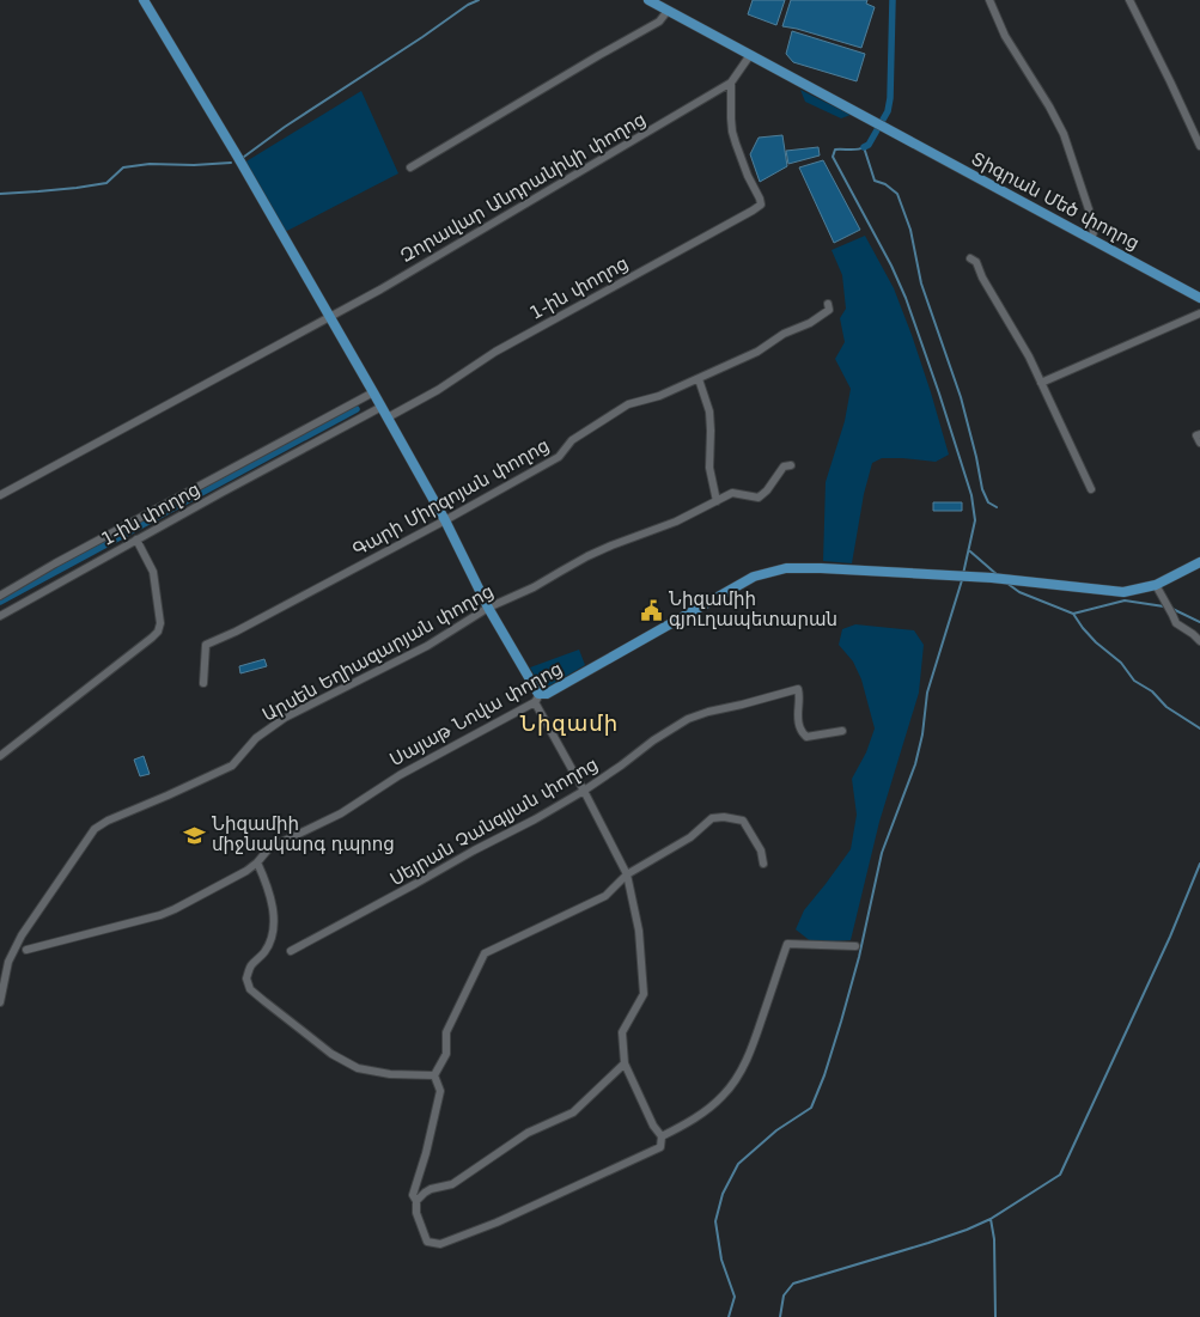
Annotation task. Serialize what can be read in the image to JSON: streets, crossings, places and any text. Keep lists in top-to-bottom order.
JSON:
{
  "streets": {
    "main road": ["Տիգրան Մեծ փողոց", "Սայաթ Նովա փողոց"],
    "street": [
      "Զորավար Անդրանիկի փողոց",
      "1-ին փողոց",
      "Գարի Միրզոյան փողոց",
      "Արսեն Եղիազարյան փողոց",
      "Սեյրան Չանգլյան փողոց"
    ]
  },
  "crossings": [
    ["Զորավար Անդրանիկի փողոց", "1-ին փողոց"]
  ],
  "districts": ["Նիզամի"],
  "places": {
    "public building": ["Նիզամիի գյուղապետարան"],
    "school or university": ["Նիզամիի միջնակարգ դպրոց"]
  }
}
